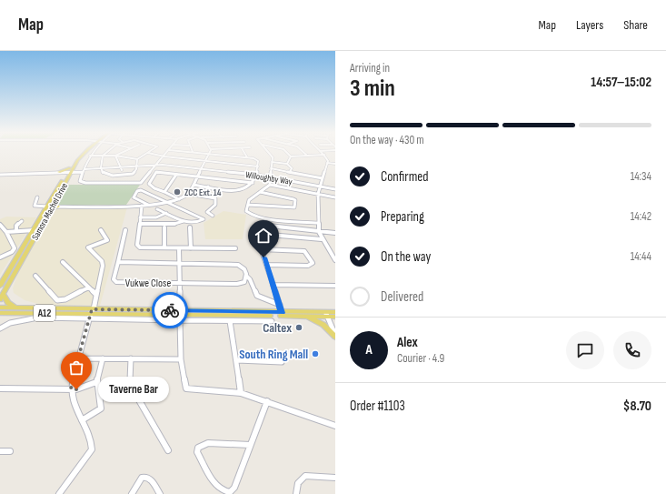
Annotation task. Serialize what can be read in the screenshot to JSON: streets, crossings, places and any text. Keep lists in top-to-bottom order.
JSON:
{
  "streets": {
    "main road": ["Samora Machel Drive", "A12"],
    "street": ["Willoughby Way", "Vukwe Close"]
  },
  "crossings": [
    ["Willoughby Way", "Samora Machel Drive"]
  ],
  "places": [
    "ZCC Ext. 14",
    "Caltex",
    "South Ring Mall",
    "Taverne Bar"
  ],
  "page": {
    "header": "Map",
    "nav": ["Map", "Layers", "Share"],
    "heading": ["3 min", "Arriving in", "14:57–15:02"],
    "panel": [
      "Alex",
      "Courier · 4.9",
      "Order #1103",
      "$8.70"
    ],
    "bar": "On the way · 430 m",
    "list": [
      ["Confirmed", "14:34"],
      ["Preparing", "14:42"],
      ["On the way", "14:44"],
      "Delivered"
    ],
    "round": "A",
    "bubble": "Taverne Bar"
  }
}
